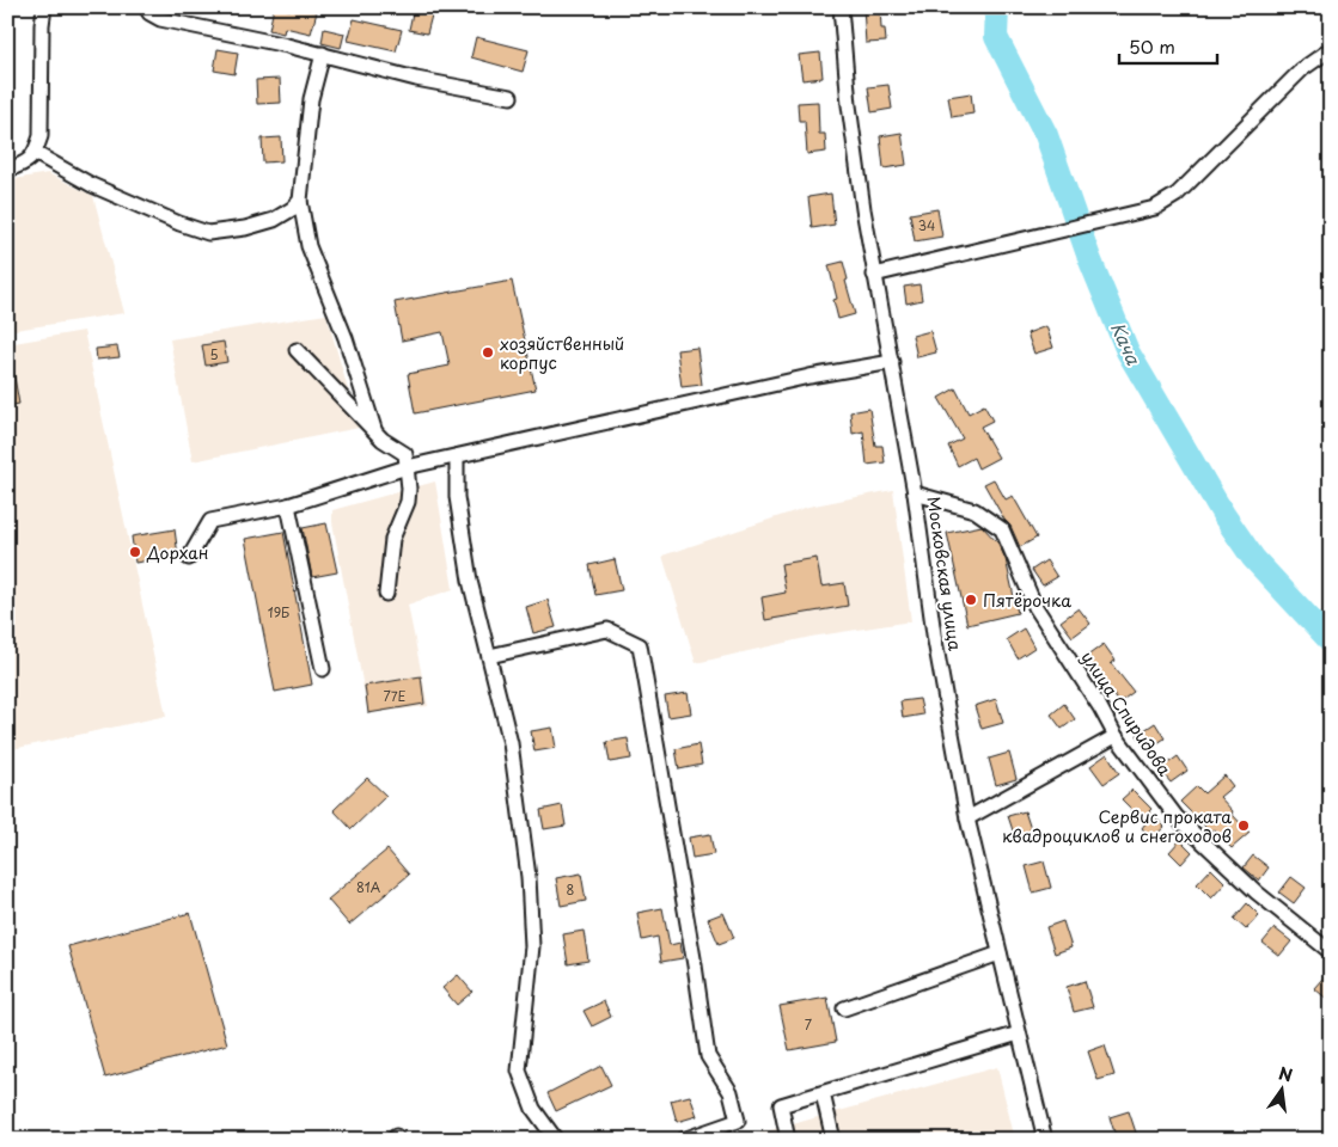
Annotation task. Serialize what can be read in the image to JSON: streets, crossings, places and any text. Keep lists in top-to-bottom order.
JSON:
{
  "streets": {
    "street": ["Московская улица", "улица Спиридова"]
  },
  "crossings": [
    ["Московская улица", "улица Спиридова"]
  ],
  "water": ["Кача"],
  "places": [
    "хозяйственный корпус",
    "Дорхан",
    "Пятёрочка",
    "Сервис проката квадроциклов и снегоходов"
  ],
  "house_numbers": [
    "34",
    "5",
    "19Б",
    "77Е",
    "81А",
    "8",
    "7"
  ],
  "scale_bar": "50 m",
  "north": "top"
}
